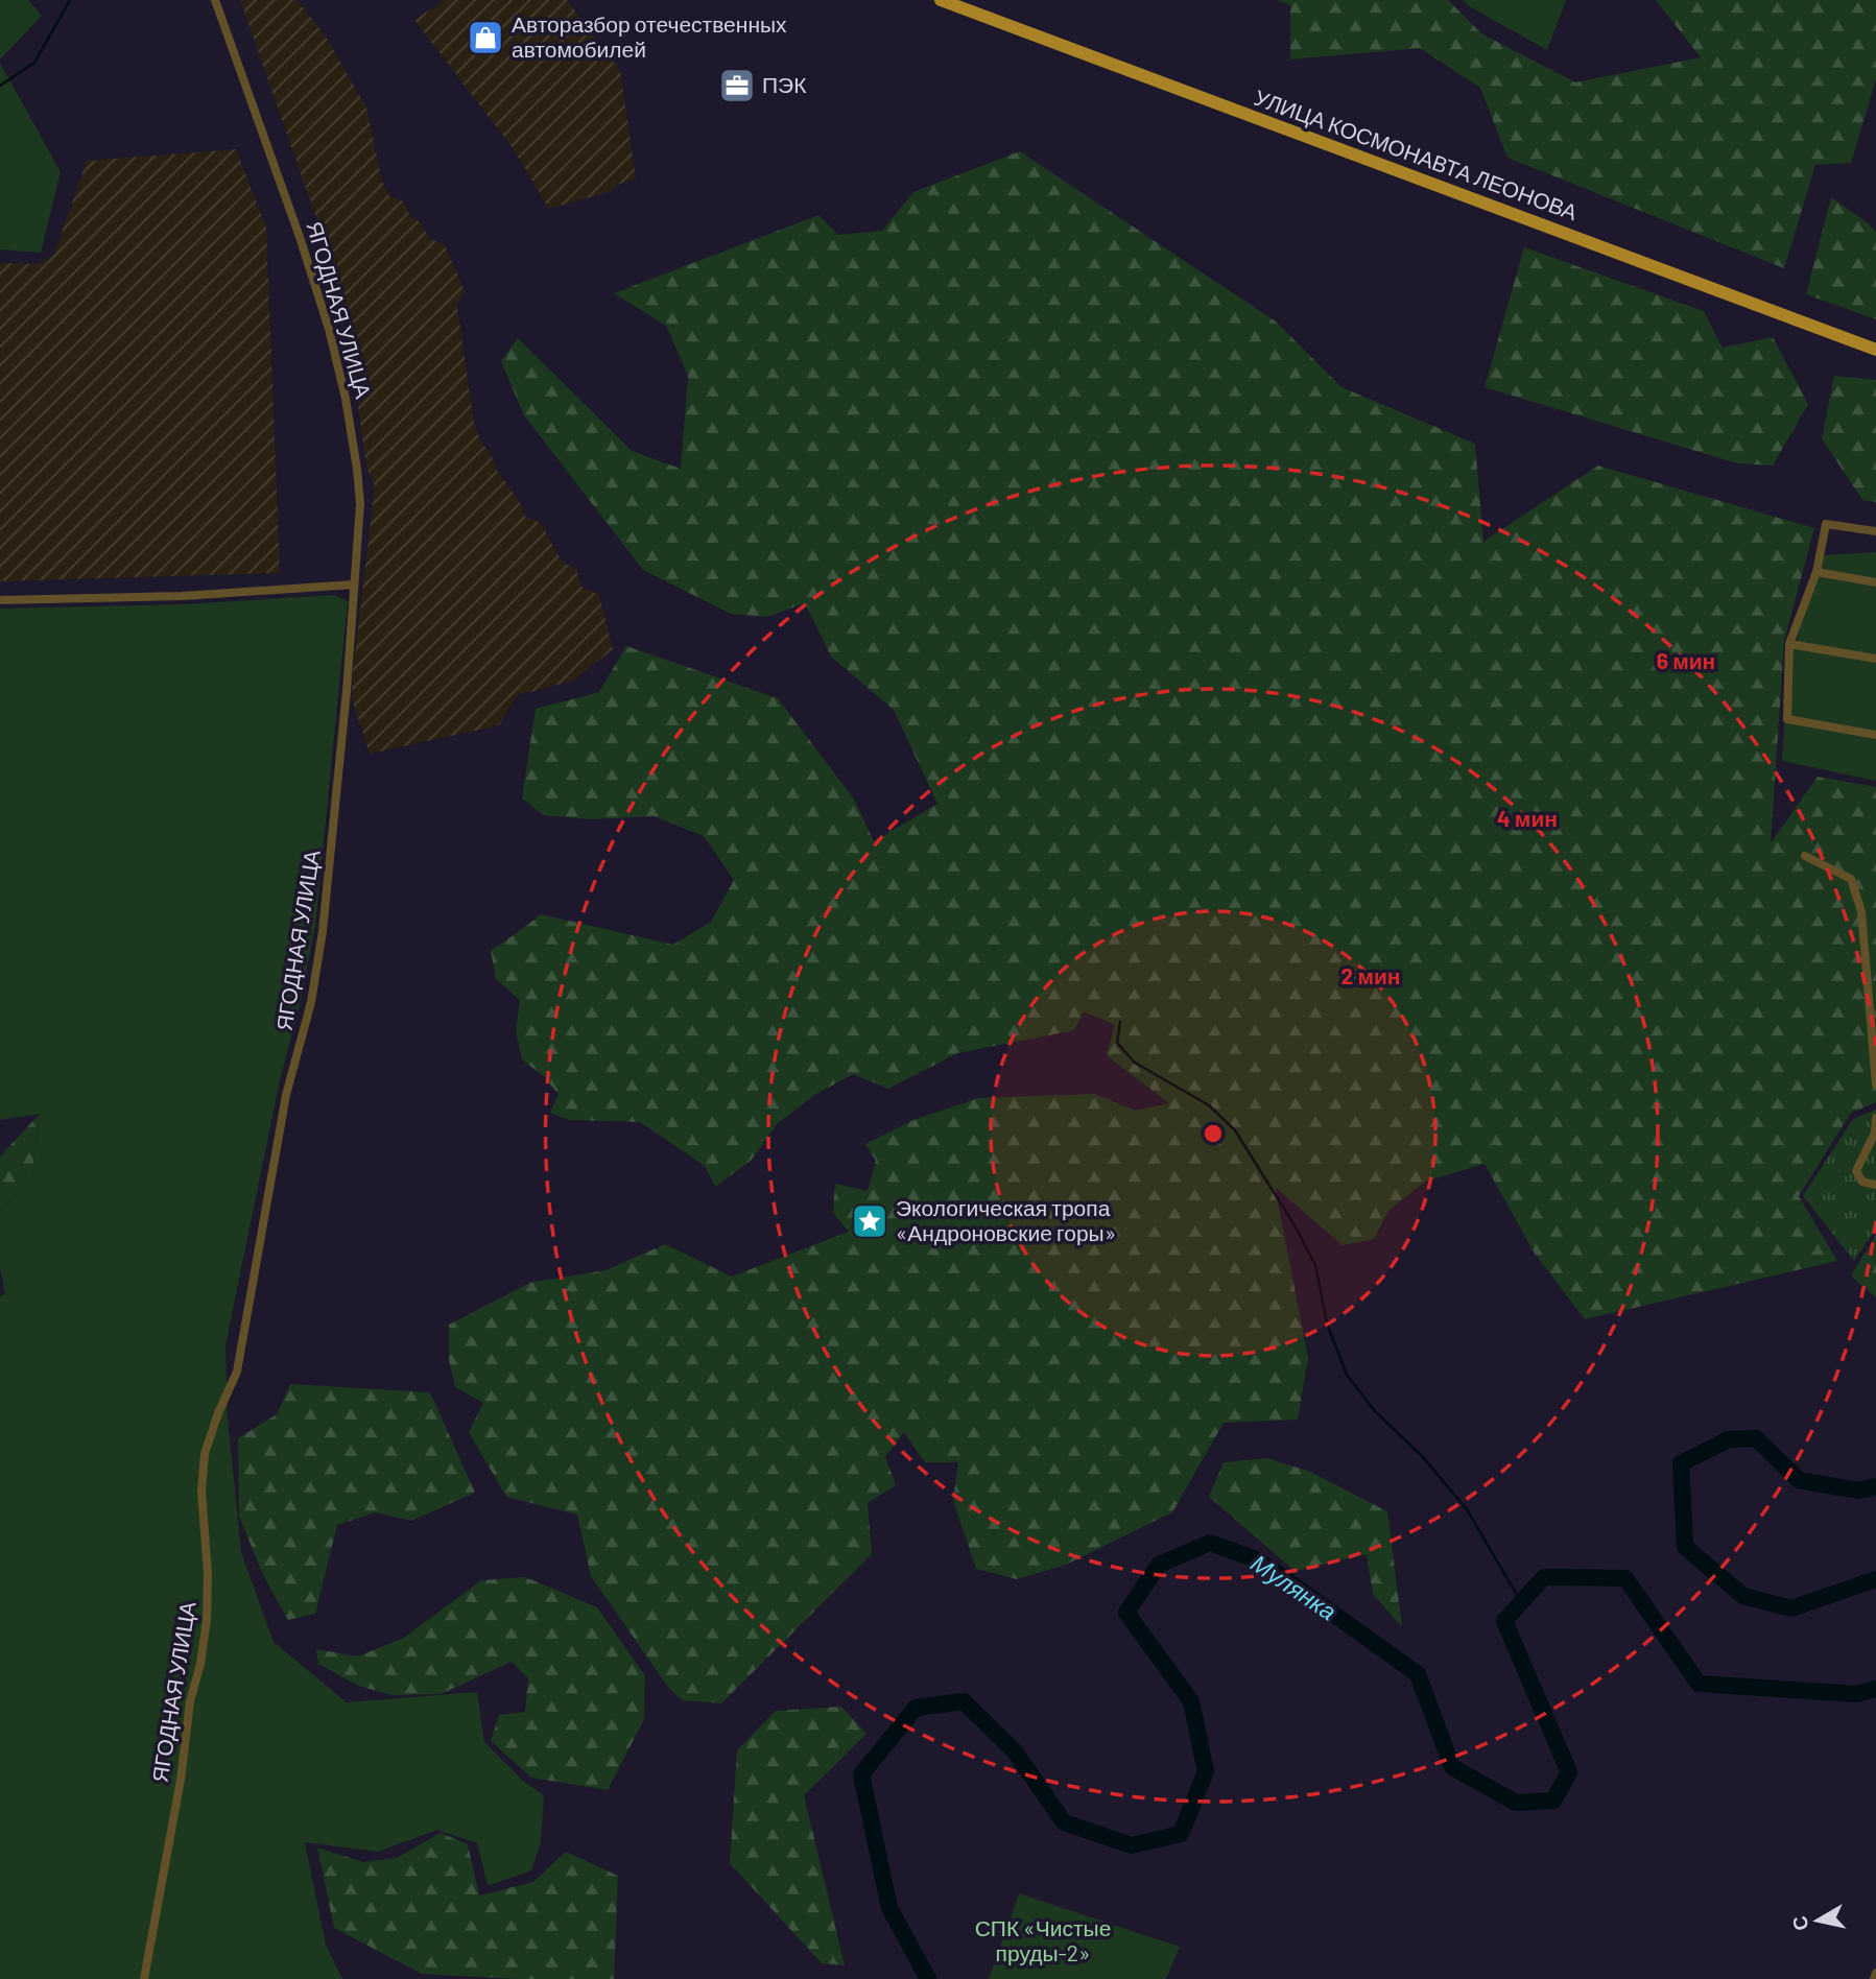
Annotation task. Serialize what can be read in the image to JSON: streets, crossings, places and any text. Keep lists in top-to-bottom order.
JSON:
{
  "streets": {
    "main road": ["УЛИЦА КОСМОНАВТА ЛЕОНОВА"],
    "street": ["ЯГОДНАЯ УЛИЦА"]
  },
  "water": ["Мулянка"],
  "parks": ["СПК «Чистые пруды-2»"],
  "places": {
    "shop": ["Авторазбор отечественных автомобилей"],
    "office": ["ПЭК"],
    "place": ["Экологическая тропа «Андроновские горы»"]
  },
  "north": "left",
  "rings": ["6 мин", "4 мин", "2 мин"]
}
